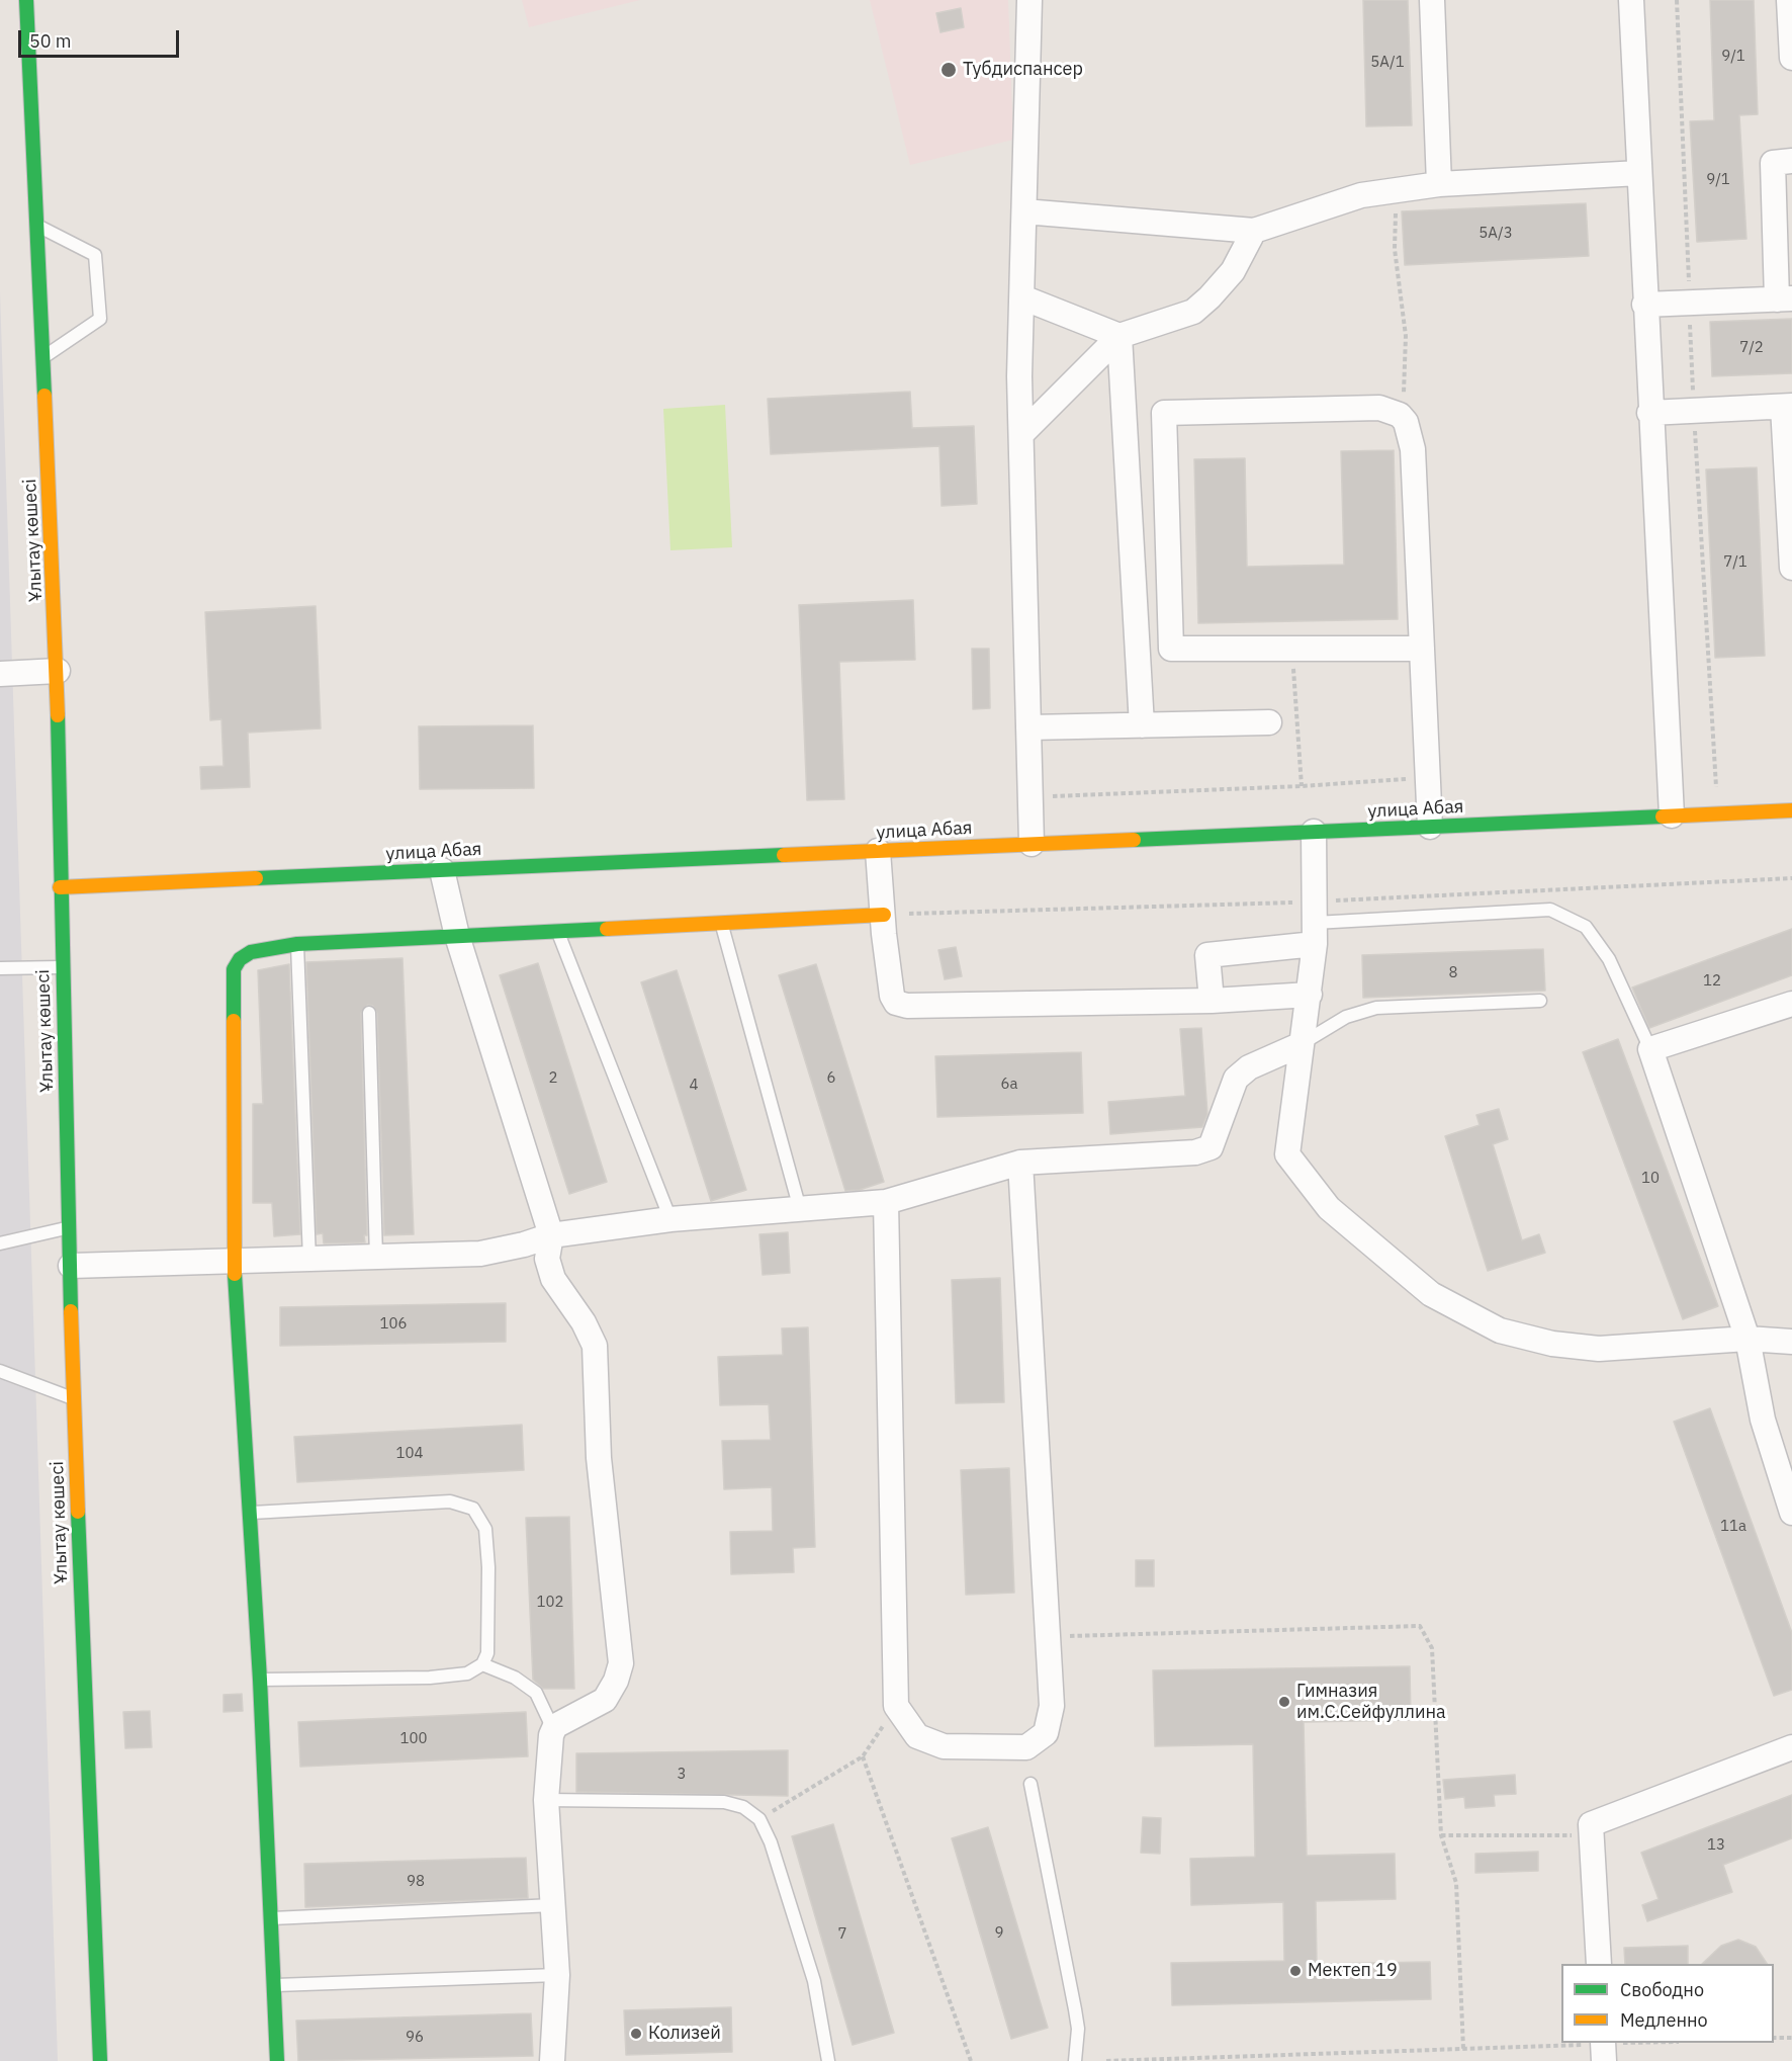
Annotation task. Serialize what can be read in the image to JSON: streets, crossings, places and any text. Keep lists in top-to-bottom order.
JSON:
{
  "streets": {
    "street": ["Ұлытау көшесі", "улица Абая"]
  },
  "crossings": [
    ["Ұлытау көшесі", "улица Абая"]
  ],
  "places": [
    "Тубдиспансер",
    "Гимназия им.С.Сейфуллина",
    "Мектеп 19",
    "Колизей"
  ],
  "house_numbers": [
    "9/1",
    "5А/1",
    "9/1",
    "5А/3",
    "7/2",
    "7/1",
    "8",
    "12",
    "2",
    "6",
    "6а",
    "4",
    "10",
    "106",
    "104",
    "11а",
    "102",
    "100",
    "3",
    "13",
    "98",
    "9",
    "7",
    "96"
  ],
  "legend": ["Свободно", "Медленно"],
  "scale_bar": "50 m"
}
